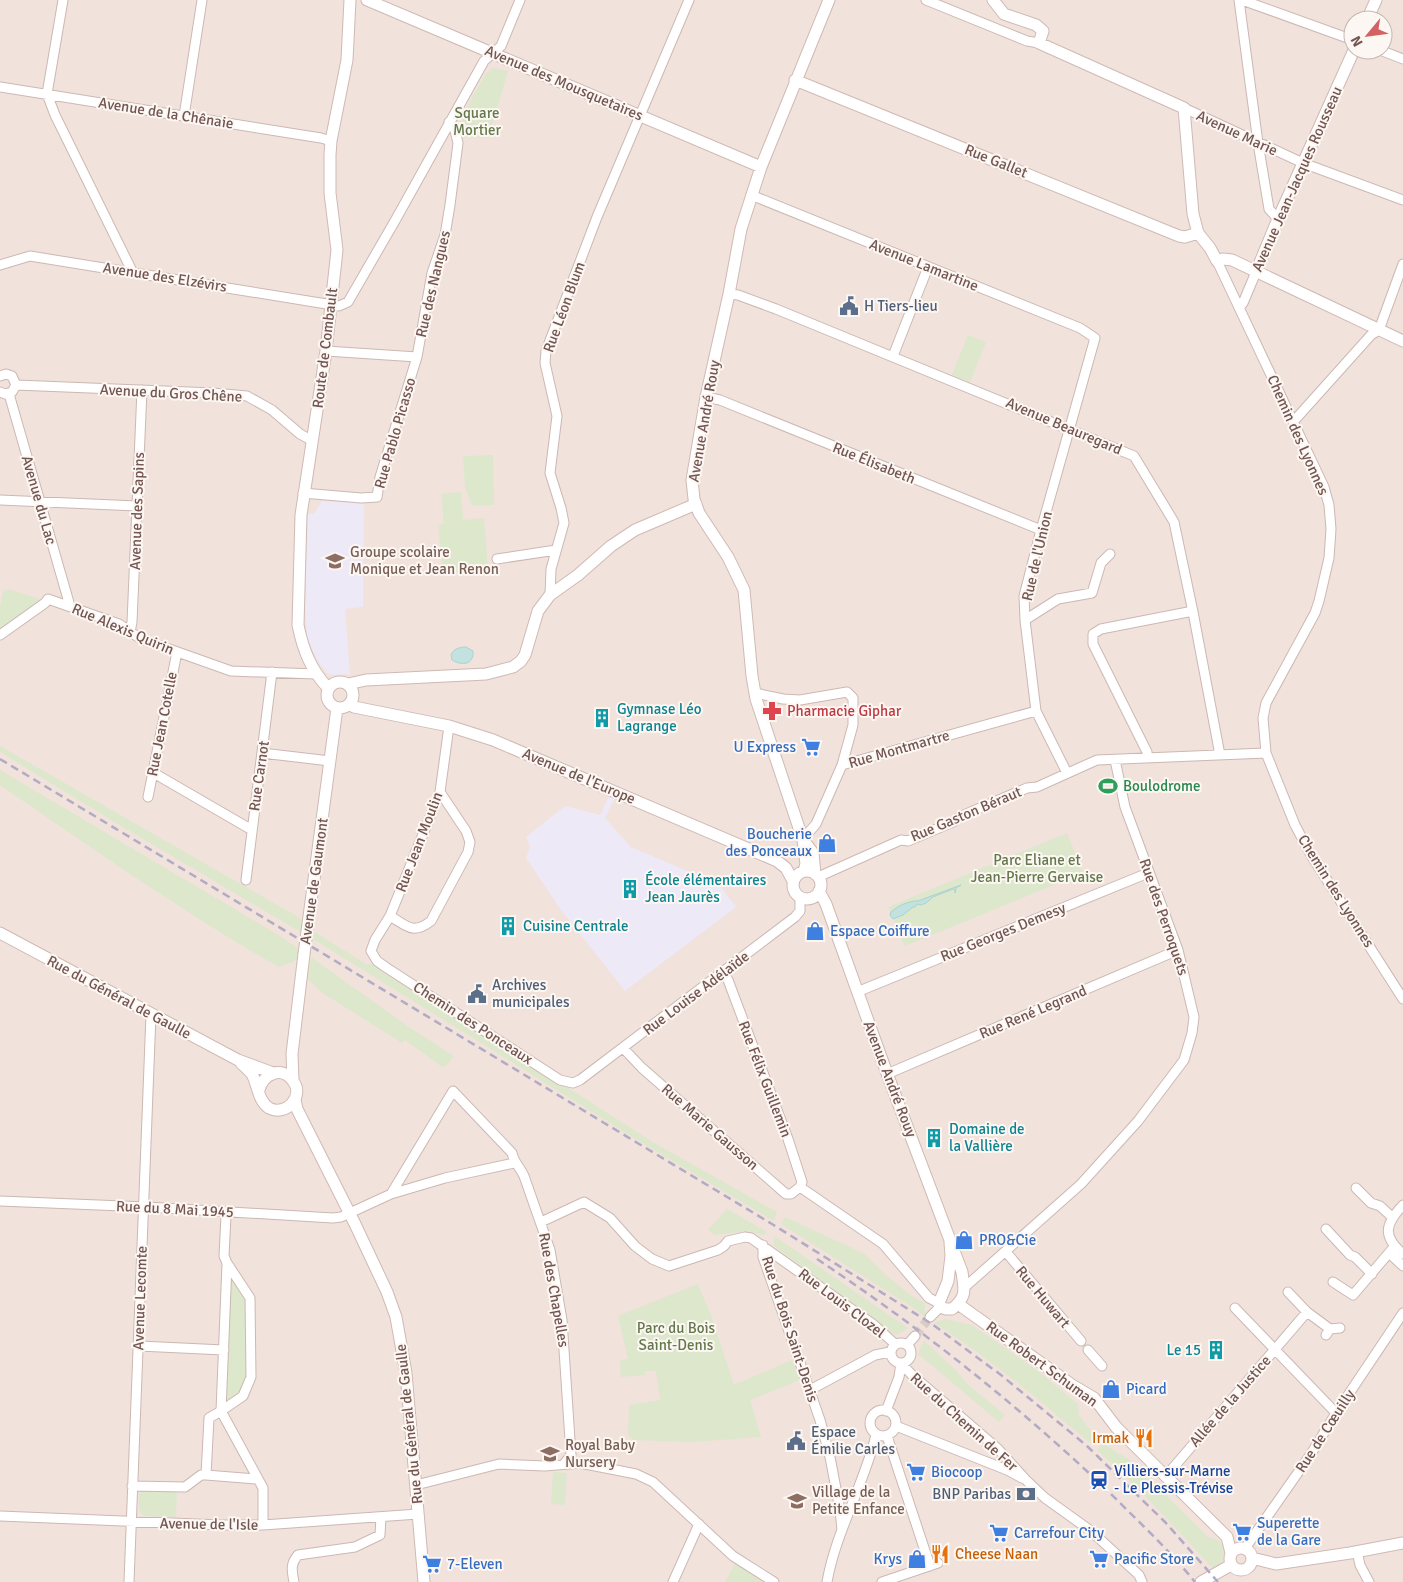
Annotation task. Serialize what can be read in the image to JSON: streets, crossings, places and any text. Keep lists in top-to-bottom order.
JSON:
{
  "streets": {
    "street": [
      "Avenue des Mousquetaires",
      "Avenue de la Chênaie",
      "Avenue Marie",
      "Rue Gallet",
      "Avenue Jean-Jacques Rousseau",
      "Avenue Lamartine",
      "Avenue des Elzévirs",
      "Rue des Nangues",
      "Rue Léon Blum",
      "Route de Combault",
      "Avenue du Gros Chêne",
      "Avenue André Rouy",
      "Avenue Beauregard",
      "Rue Pablo Picasso",
      "Chemin des Lyonnes",
      "Rue Élisabeth",
      "Avenue du Lac",
      "Avenue des Sapins",
      "Rue de l'Union",
      "Rue Alexis Quirin",
      "Rue Jean Cotelle",
      "Rue Montmartre",
      "Rue Carnot",
      "Avenue de l'Europe",
      "Rue Gaston Béraut",
      "Rue Jean Moulin",
      "Avenue de Gaumont",
      "Rue des Perroquets",
      "Rue Georges Demesy",
      "Rue Louise Adélaïde",
      "Rue du Général de Gaulle",
      "Rue René Legrand",
      "Chemin des Ponceaux",
      "Rue Félix Guillemin",
      "Rue Marie Gausson",
      "Rue du 8 Mai 1945",
      "Rue des Chapelles",
      "Rue Huwart",
      "Avenue Lecomte",
      "Rue Louis Clozel",
      "Rue du Bois Saint-Denis",
      "Rue Robert Schuman",
      "Allée de la Justice",
      "Rue du Chemin de Fer",
      "Rue de Cœuilly",
      "Avenue de l'Isle"
    ]
  },
  "crossings": [
    ["Avenue des Mousquetaires", "Rue Léon Blum"],
    ["Avenue des Mousquetaires", "Avenue André Rouy"],
    ["Avenue de la Chênaie", "Route de Combault"],
    ["Avenue Marie", "Avenue Jean-Jacques Rousseau"],
    ["Avenue Marie", "Chemin des Lyonnes"],
    ["Rue Gallet", "Avenue André Rouy"],
    ["Rue Gallet", "Chemin des Lyonnes"],
    ["Avenue Jean-Jacques Rousseau", "Chemin des Lyonnes"],
    ["Avenue Lamartine", "Avenue André Rouy"],
    ["Avenue Lamartine", "Rue de l'Union"],
    ["Avenue des Elzévirs", "Route de Combault"],
    ["Rue des Nangues", "Route de Combault"],
    ["Rue des Nangues", "Rue Pablo Picasso"],
    ["Route de Combault", "Avenue du Gros Chêne"],
    ["Route de Combault", "Rue Pablo Picasso"],
    ["Route de Combault", "Rue Alexis Quirin"],
    ["Route de Combault", "Avenue de l'Europe"],
    ["Route de Combault", "Avenue de Gaumont"],
    ["Avenue du Gros Chêne", "Avenue des Sapins"],
    ["Avenue André Rouy", "Avenue Beauregard"],
    ["Avenue André Rouy", "Rue Élisabeth"],
    ["Avenue André Rouy", "Rue Montmartre"],
    ["Avenue André Rouy", "Avenue de l'Europe"],
    ["Avenue André Rouy", "Rue Gaston Béraut"],
    ["Avenue André Rouy", "Rue des Perroquets"],
    ["Avenue André Rouy", "Rue Georges Demesy"],
    ["Avenue André Rouy", "Rue Louise Adélaïde"],
    ["Avenue André Rouy", "Rue René Legrand"],
    ["Avenue Beauregard", "Rue de l'Union"],
    ["Rue Élisabeth", "Rue de l'Union"],
    ["Avenue du Lac", "Rue Alexis Quirin"],
    ["Avenue des Sapins", "Rue Alexis Quirin"],
    ["Rue de l'Union", "Rue Montmartre"],
    ["Rue de l'Union", "Rue Gaston Béraut"],
    ["Rue Alexis Quirin", "Rue Jean Cotelle"],
    ["Rue Alexis Quirin", "Rue Carnot"],
    ["Avenue de l'Europe", "Rue Gaston Béraut"],
    ["Avenue de l'Europe", "Rue Jean Moulin"],
    ["Avenue de l'Europe", "Avenue de Gaumont"],
    ["Avenue de l'Europe", "Rue Louise Adélaïde"],
    ["Rue Gaston Béraut", "Rue des Perroquets"],
    ["Rue Gaston Béraut", "Rue Louise Adélaïde"],
    ["Rue Jean Moulin", "Chemin des Ponceaux"],
    ["Avenue de Gaumont", "Rue du Général de Gaulle"],
    ["Rue des Perroquets", "Rue Georges Demesy"],
    ["Rue des Perroquets", "Rue René Legrand"],
    ["Rue des Perroquets", "Rue Huwart"],
    ["Rue Louise Adélaïde", "Chemin des Ponceaux"],
    ["Rue Louise Adélaïde", "Rue Félix Guillemin"],
    ["Rue Louise Adélaïde", "Rue Marie Gausson"],
    ["Rue du Général de Gaulle", "Rue du 8 Mai 1945"],
    ["Rue du Général de Gaulle", "Avenue Lecomte"],
    ["Rue du Général de Gaulle", "Avenue de l'Isle"],
    ["Rue Félix Guillemin", "Rue Marie Gausson"],
    ["Rue du 8 Mai 1945", "Avenue Lecomte"],
    ["Rue des Chapelles", "Rue Louis Clozel"],
    ["Avenue Lecomte", "Avenue de l'Isle"],
    ["Rue Louis Clozel", "Rue du Bois Saint-Denis"],
    ["Rue Louis Clozel", "Rue du Chemin de Fer"],
    ["Rue Robert Schuman", "Allée de la Justice"],
    ["Rue Robert Schuman", "Rue de Cœuilly"]
  ],
  "parks": ["Square Mortier", "Parc Eliane et Jean-Pierre Gervaise", "Parc du Bois Saint-Denis"],
  "places": {
    "public building": ["H Tiers-lieu", "Archives municipales", "Espace Émilie Carles"],
    "school or university": ["Groupe scolaire Monique et Jean Renon", "Royal Baby Nursery", "Village de la Petite Enfance"],
    "pharmacy": ["Pharmacie Giphar"],
    "building": [
      "Gymnase Léo Lagrange",
      "École élémentaires Jean Jaurès",
      "Cuisine Centrale",
      "Domaine de la Vallière",
      "Le 15"
    ],
    "supermarket": [
      "U Express",
      "Biocoop",
      "Superette de la Gare",
      "Carrefour City",
      "Pacific Store",
      "7-Eleven"
    ],
    "sports": ["Boulodrome"],
    "shop": [
      "Boucherie des Ponceaux",
      "Espace Coiffure",
      "PRO&Cie",
      "Picard",
      "Krys"
    ],
    "restaurant": ["Irmak", "Cheese Naan"],
    "station": ["Villiers-sur-Marne - Le Plessis-Trévise"],
    "bank": ["BNP Paribas"]
  },
  "north": "bottom left"
}
